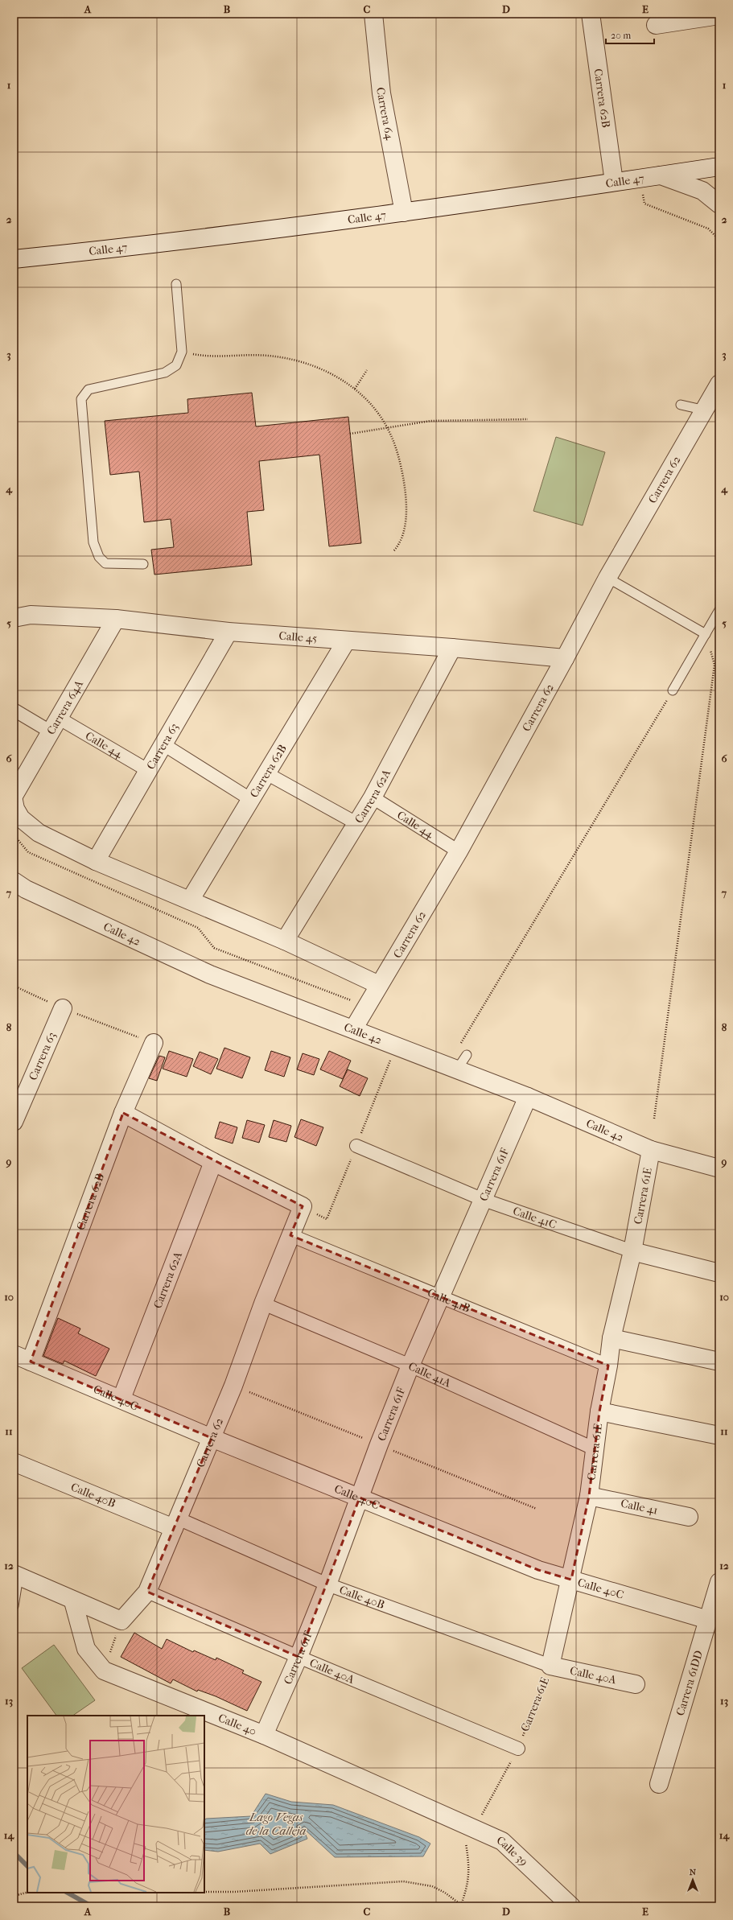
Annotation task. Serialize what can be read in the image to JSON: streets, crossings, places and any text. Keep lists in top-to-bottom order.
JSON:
{
  "streets": {
    "street": [
      "Carrera 62B",
      "Carrera 64",
      "Calle 47",
      "Carrera 62",
      "Calle 45",
      "Carrera 64A",
      "Calle 44",
      "Carrera 63",
      "Carrera 62A",
      "Calle 42",
      "Carrera 61F",
      "Carrera 61E",
      "Calle 41C",
      "Calle 41B",
      "Calle 41A",
      "Calle 40C",
      "Calle 40B",
      "Calle 41",
      "Calle 40A",
      "Carrera 61DD",
      "Calle 40",
      "Calle 39"
    ]
  },
  "crossings": [
    ["Carrera 62B", "Calle 47"],
    ["Carrera 62B", "Calle 45"],
    ["Carrera 62B", "Calle 40C"],
    ["Carrera 64", "Calle 47"],
    ["Carrera 62", "Calle 45"],
    ["Carrera 62", "Calle 44"],
    ["Carrera 62", "Carrera 62A"],
    ["Carrera 62", "Calle 42"],
    ["Carrera 62", "Calle 41B"],
    ["Carrera 62", "Calle 41A"],
    ["Carrera 62", "Calle 40C"],
    ["Carrera 62", "Calle 40B"],
    ["Carrera 62", "Calle 40A"],
    ["Calle 45", "Carrera 64A"],
    ["Calle 45", "Carrera 63"],
    ["Calle 45", "Carrera 62A"],
    ["Carrera 64A", "Calle 44"],
    ["Calle 44", "Carrera 63"],
    ["Calle 44", "Carrera 62A"],
    ["Carrera 62A", "Calle 40C"],
    ["Calle 42", "Carrera 61F"],
    ["Calle 42", "Carrera 61E"],
    ["Carrera 61F", "Calle 41C"],
    ["Carrera 61F", "Calle 41B"],
    ["Carrera 61F", "Calle 41A"],
    ["Carrera 61F", "Calle 40C"],
    ["Carrera 61F", "Calle 40B"],
    ["Carrera 61F", "Calle 40A"],
    ["Carrera 61F", "Calle 40"],
    ["Carrera 61E", "Calle 41C"],
    ["Carrera 61E", "Calle 41B"],
    ["Carrera 61E", "Calle 41A"],
    ["Carrera 61E", "Calle 40C"],
    ["Carrera 61E", "Calle 40B"],
    ["Carrera 61E", "Calle 41"],
    ["Carrera 61E", "Calle 40A"],
    ["Carrera 61E", "Calle 39"],
    ["Calle 40C", "Carrera 61DD"],
    ["Calle 40B", "Calle 40A"],
    ["Calle 40", "Calle 39"]
  ],
  "water": ["Lago Vegas de la Calleja"],
  "scale_bar": "20 m",
  "north": "top",
  "grid": {
    "columns": [
      "A",
      "B",
      "C",
      "D",
      "E"
    ],
    "rows": [
      "1",
      "2",
      "3",
      "4",
      "5",
      "6",
      "7",
      "8",
      "9",
      "10",
      "11",
      "12",
      "13",
      "14"
    ]
  }
}
